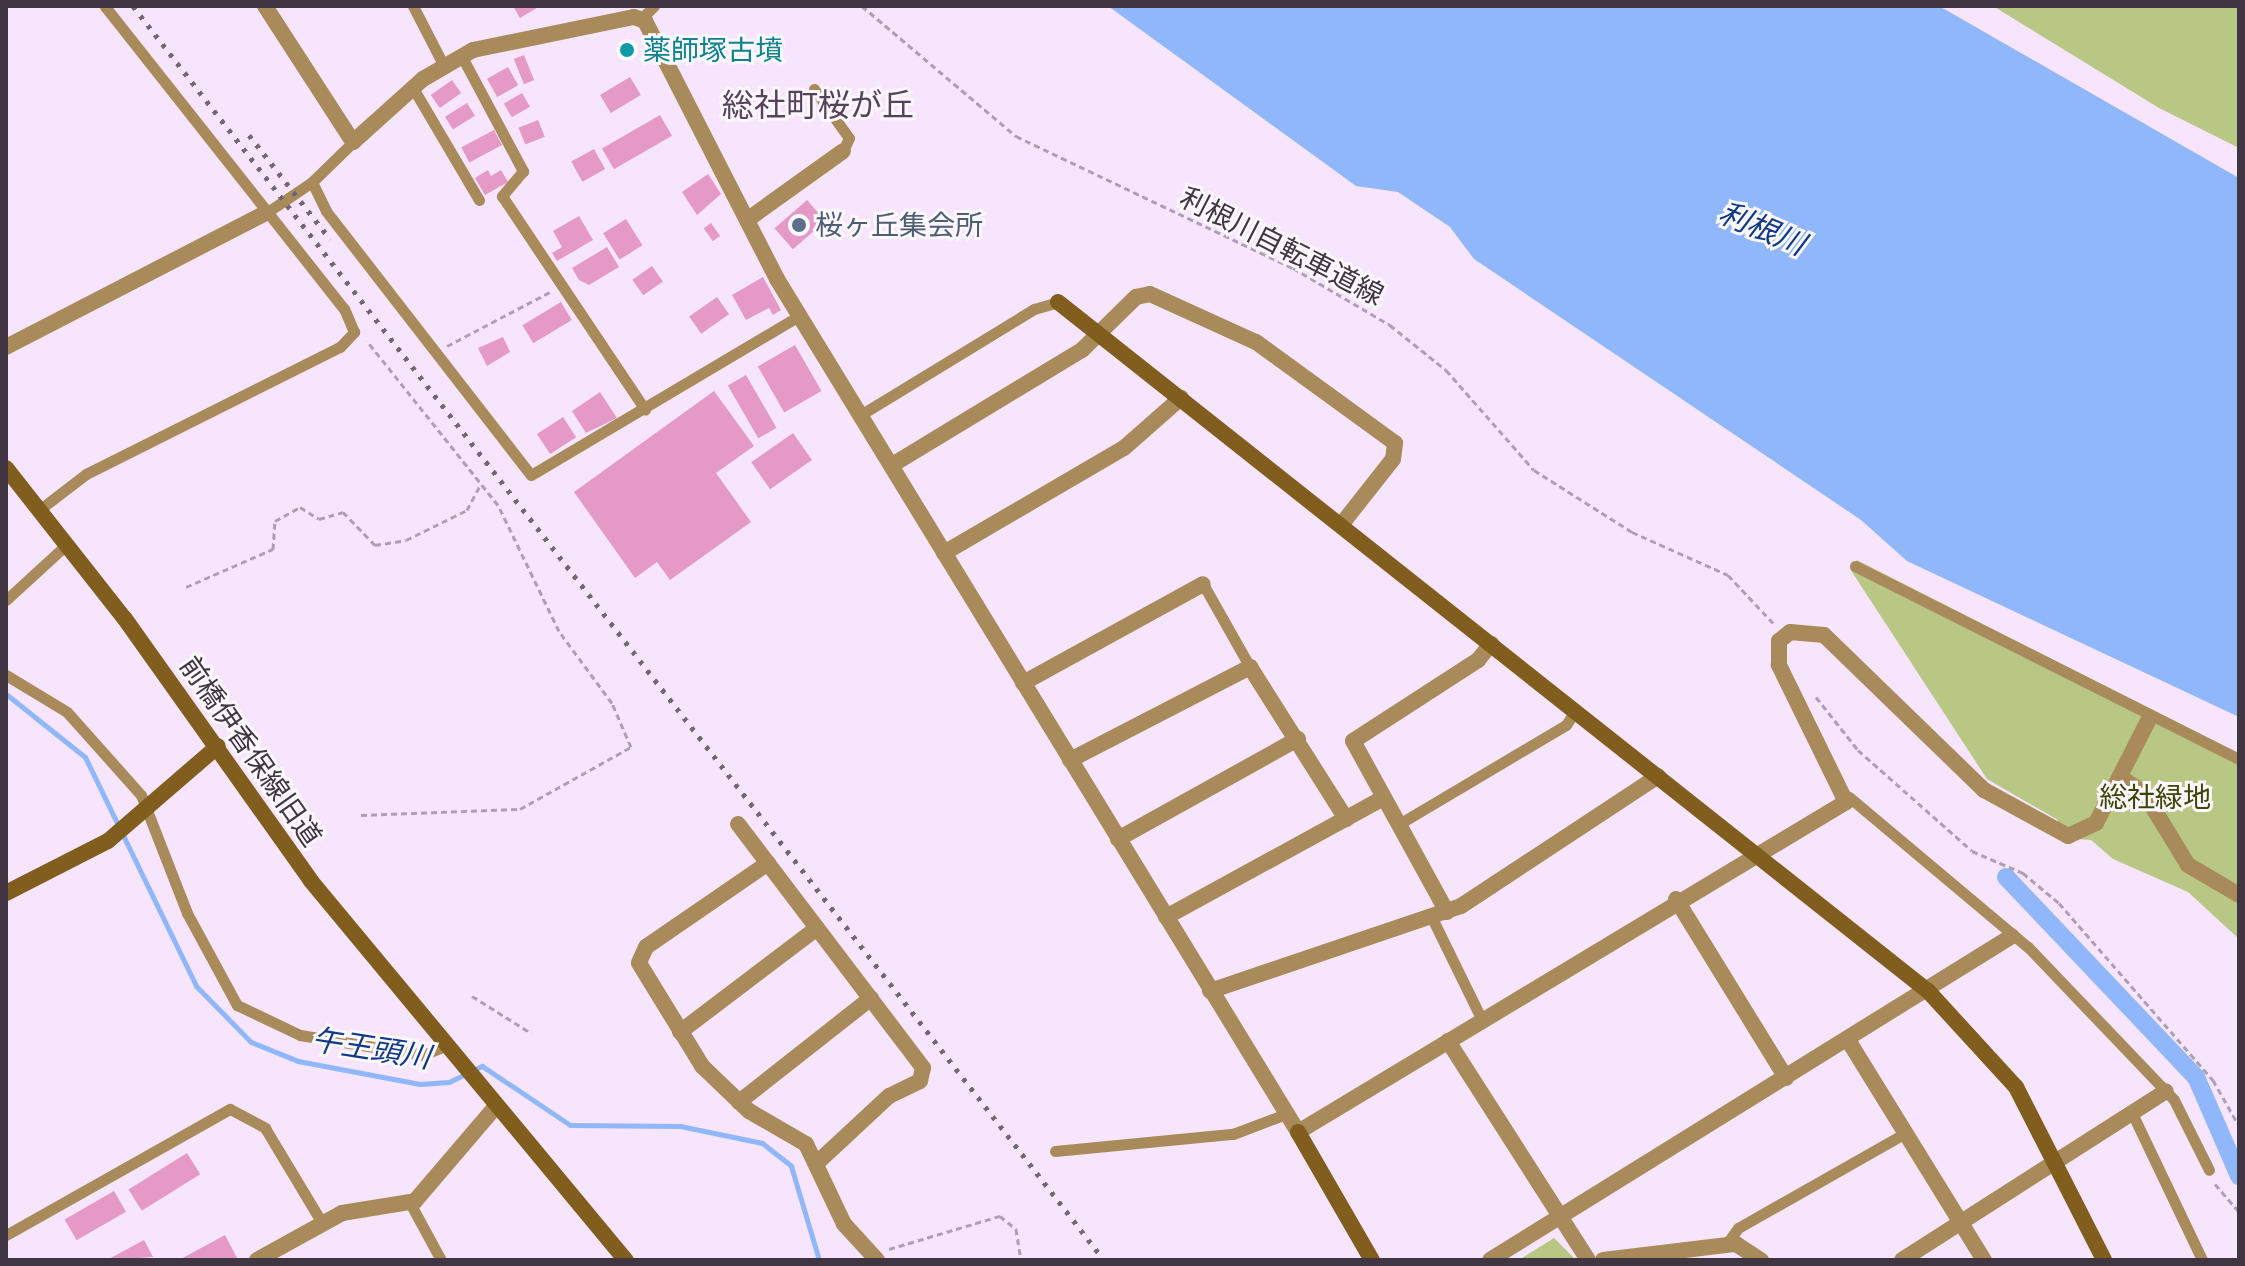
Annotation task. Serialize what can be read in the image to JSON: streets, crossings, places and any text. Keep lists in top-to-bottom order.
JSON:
{
  "streets": {
    "street": ["前橋伊香保線旧道"],
    "path": ["利根川自転車道線"]
  },
  "districts": ["総社町桜が丘"],
  "water": ["利根川", "午王頭川"],
  "parks": ["総社緑地"],
  "places": ["薬師塚古墳", "桜ヶ丘集会所"]
}
